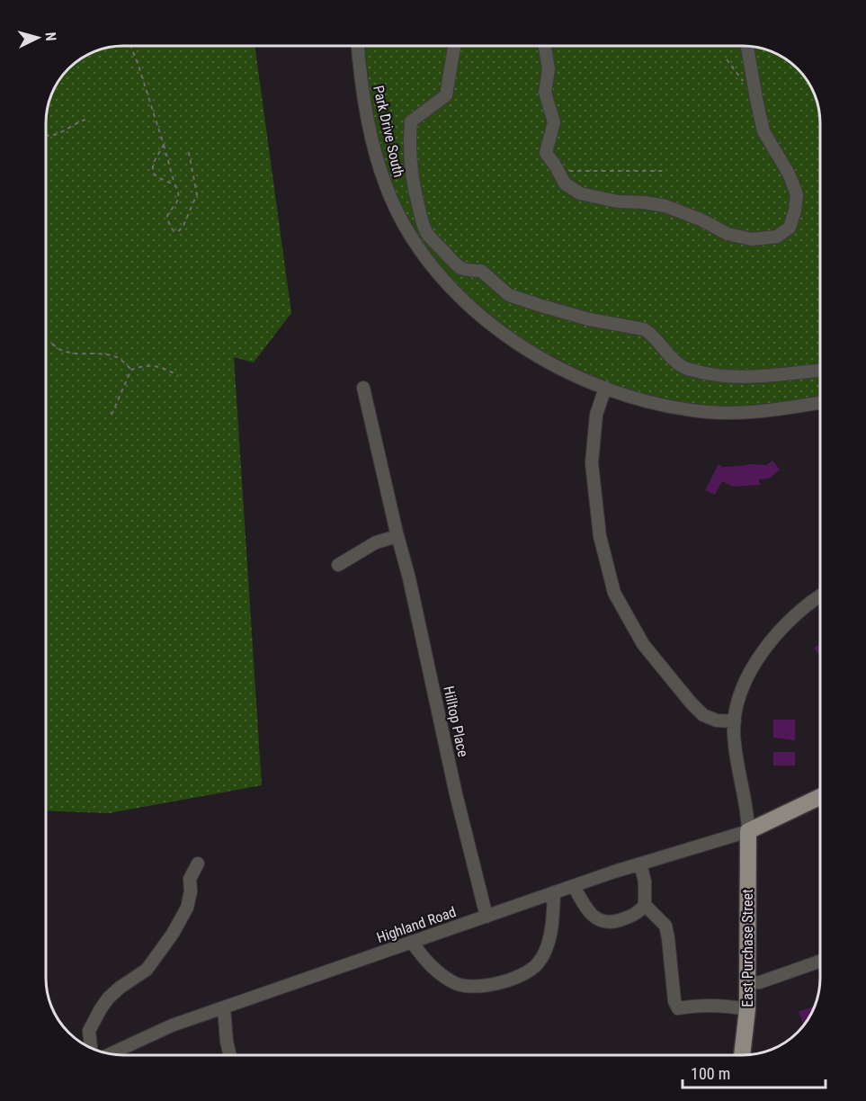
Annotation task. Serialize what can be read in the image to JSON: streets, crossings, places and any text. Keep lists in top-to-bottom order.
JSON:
{
  "streets": {
    "main road": ["East Purchase Street"],
    "street": ["Park Drive South", "Hilltop Place", "Highland Road"]
  },
  "crossings": [
    ["Hilltop Place", "Highland Road"],
    ["Highland Road", "East Purchase Street"]
  ],
  "scale_bar": "100 m",
  "north": "right"
}
